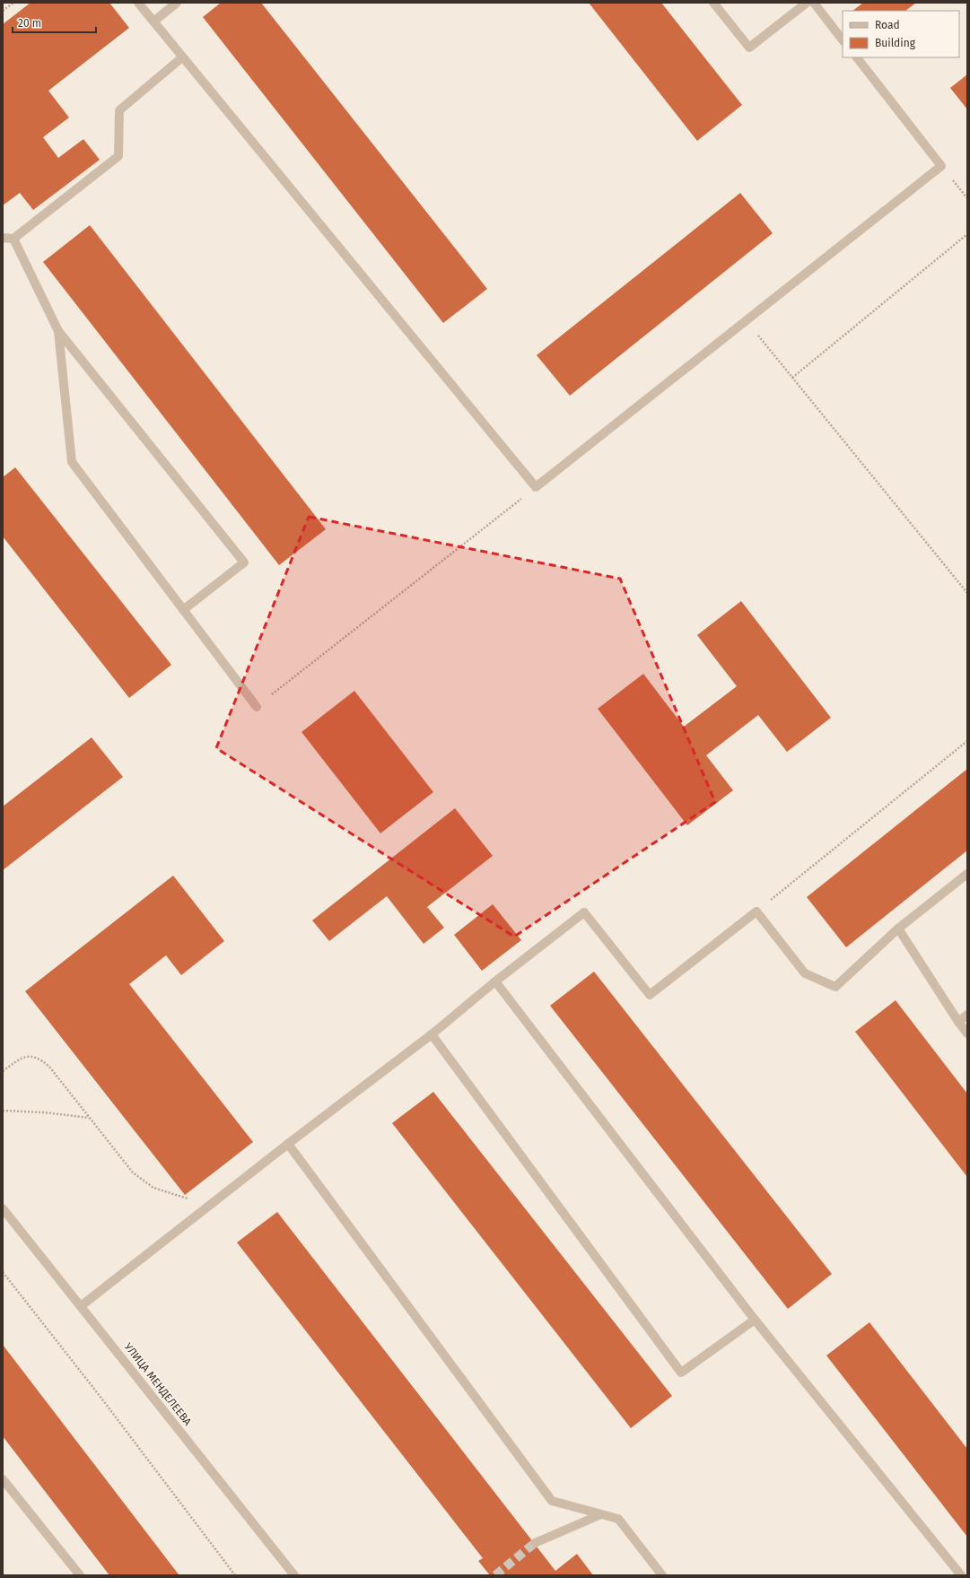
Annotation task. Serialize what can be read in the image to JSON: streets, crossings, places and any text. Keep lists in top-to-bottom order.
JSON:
{
  "streets": {
    "street": ["УЛИЦА МЕНДЕЛЕЕВА"]
  },
  "legend": ["Road", "Building"],
  "scale_bar": "20 m"
}
